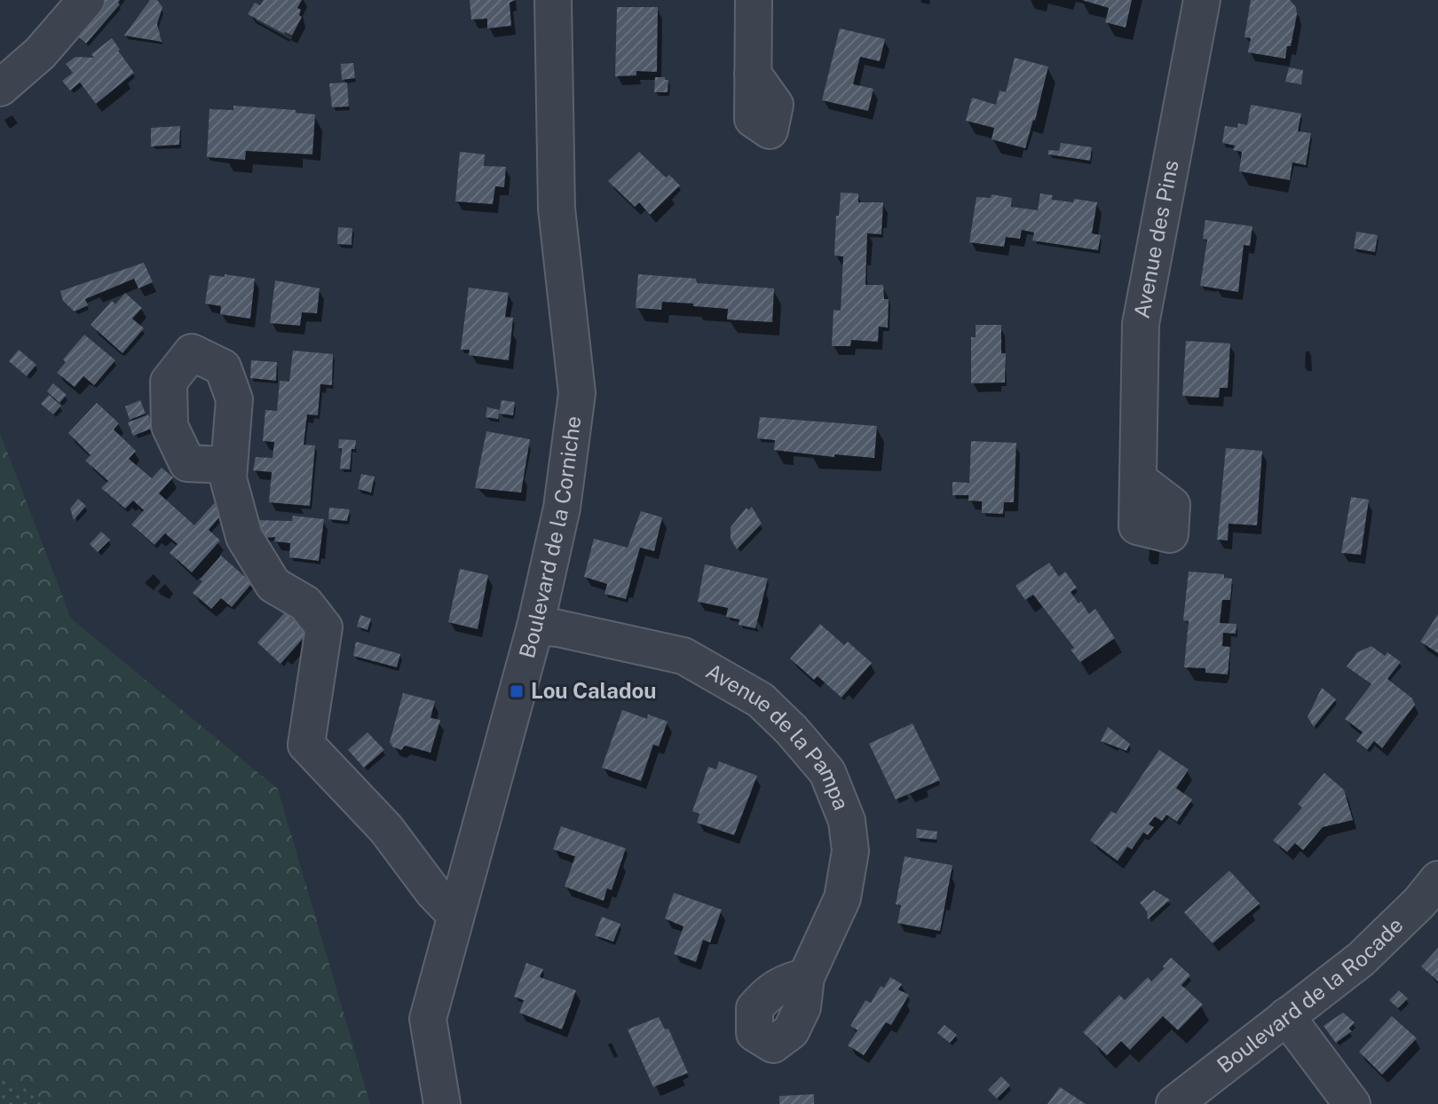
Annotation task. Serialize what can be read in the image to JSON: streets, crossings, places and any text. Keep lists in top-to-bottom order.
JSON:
{
  "streets": {
    "street": [
      "Avenue des Pins",
      "Boulevard de la Corniche",
      "Avenue de la Pampa",
      "Boulevard de la Rocade"
    ]
  },
  "crossings": [
    ["Boulevard de la Corniche", "Avenue de la Pampa"]
  ],
  "places": {
    "transit": ["Lou Caladou"]
  }
}
